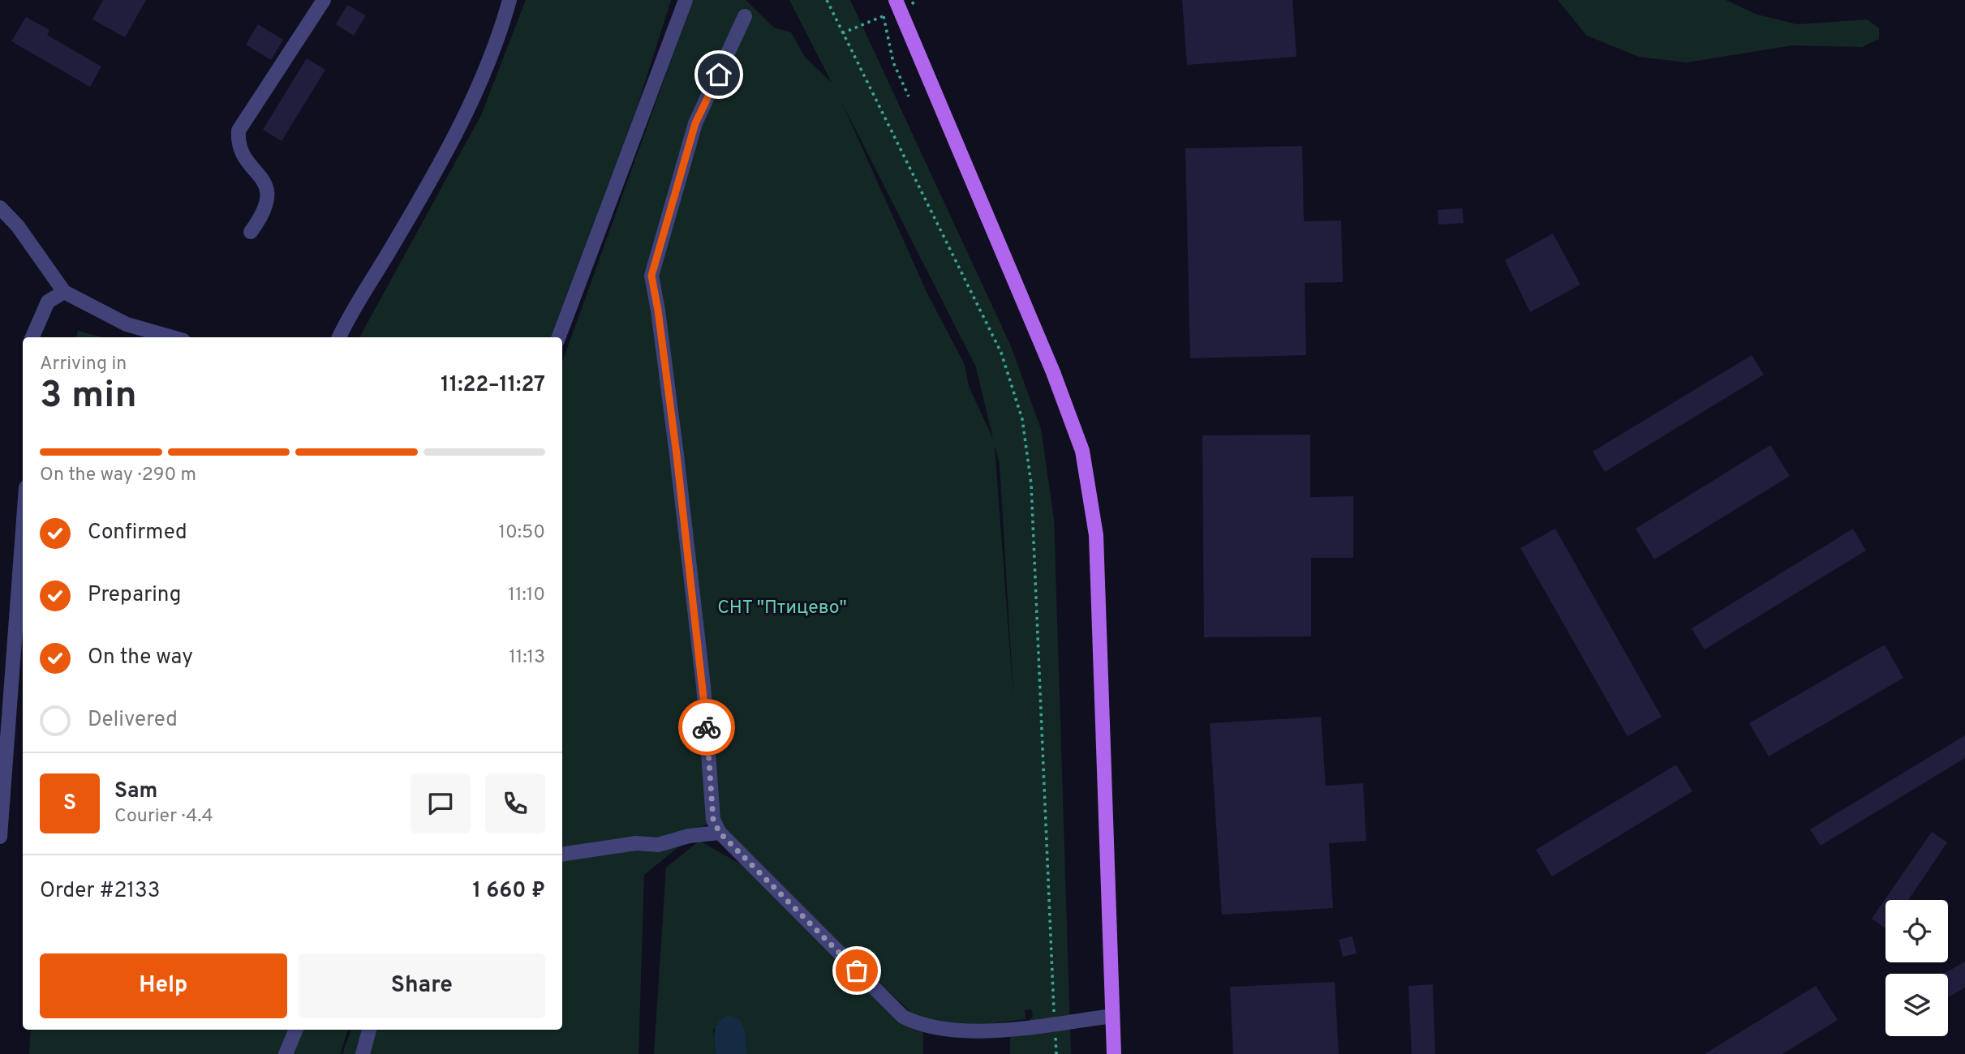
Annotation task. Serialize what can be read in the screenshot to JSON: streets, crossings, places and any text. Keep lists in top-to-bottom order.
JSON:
{
  "parks": ["СНТ \"Птицево\""],
  "page": {
    "heading": ["3 min", "Arriving in", "11:22–11:27"],
    "panel": [
      "Sam",
      "Courier · 4.4",
      "Order #2133",
      "1 660 ₽"
    ],
    "bar": "On the way · 290 m",
    "list": [
      ["Confirmed", "10:50"],
      ["Preparing", "11:10"],
      ["On the way", "11:13"],
      "Delivered"
    ],
    "round": "S",
    "buttons": ["Help", "Share"]
  }
}
